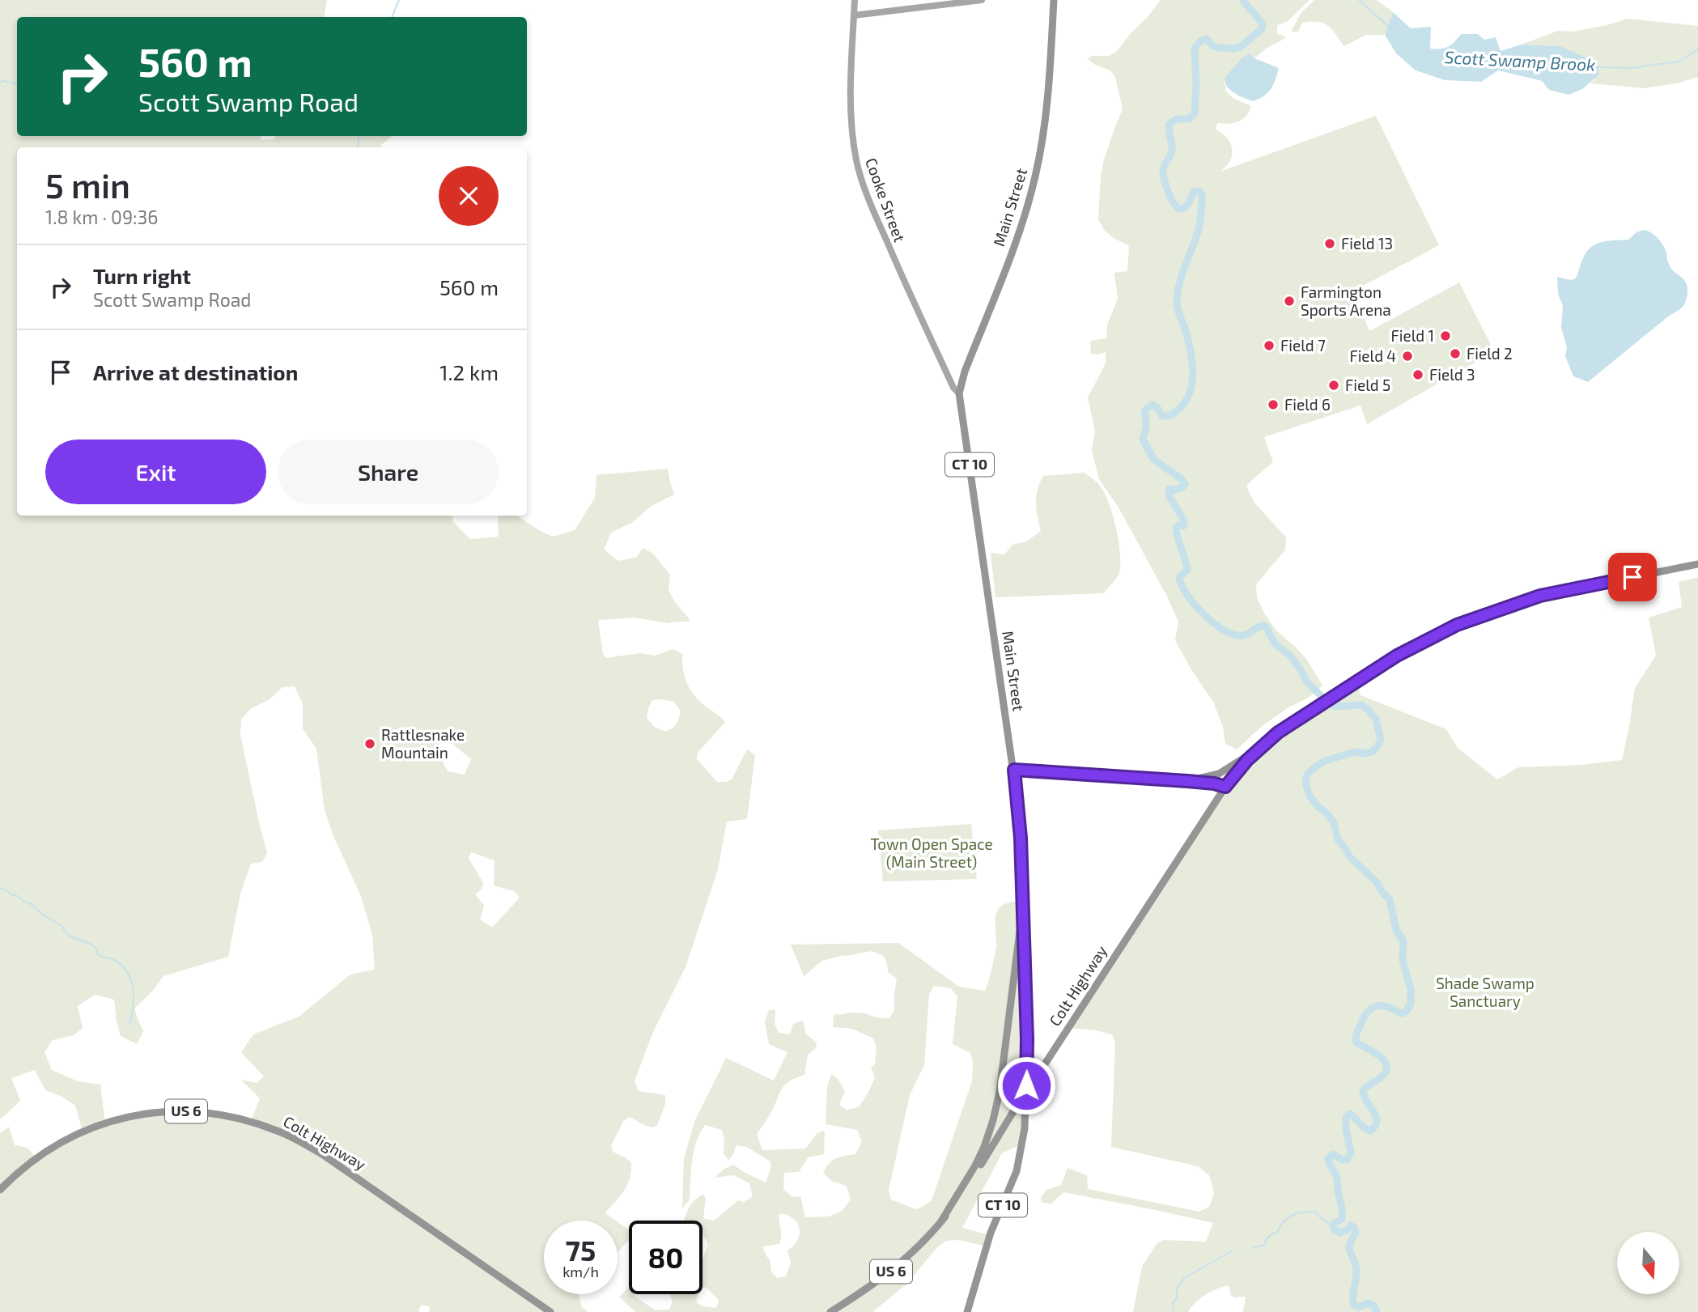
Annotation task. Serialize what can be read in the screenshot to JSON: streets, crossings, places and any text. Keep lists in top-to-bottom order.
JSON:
{
  "streets": {
    "highway": [
      "Main Street",
      "CT 10",
      "Colt Highway",
      "US 6"
    ],
    "main road": ["Cooke Street"]
  },
  "crossings": [
    ["Cooke Street", "Main Street"],
    ["Colt Highway", "US 6"]
  ],
  "water": ["Scott Swamp Brook"],
  "parks": ["Town Open Space (Main Street)", "Shade Swamp Sanctuary"],
  "places": [
    "Field 13",
    "Farmington Sports Arena",
    "Field 1",
    "Field 7",
    "Field 2",
    "Field 4",
    "Field 3",
    "Field 5",
    "Field 6",
    "Rattlesnake Mountain"
  ],
  "north": "bottom",
  "page": {
    "turn": ["560 m", "Scott Swamp Road"],
    "heading": ["5 min", "1.8 km · 09:36"],
    "list": [
      {
        "name": "Turn right",
        "note": "Scott Swamp Road",
        "value": "560 m"
      },
      {
        "name": "Arrive at destination",
        "value": "1.2 km"
      }
    ],
    "buttons": ["Exit", "Share"],
    "speed": "75 km/h",
    "limit": "80"
  }
}
